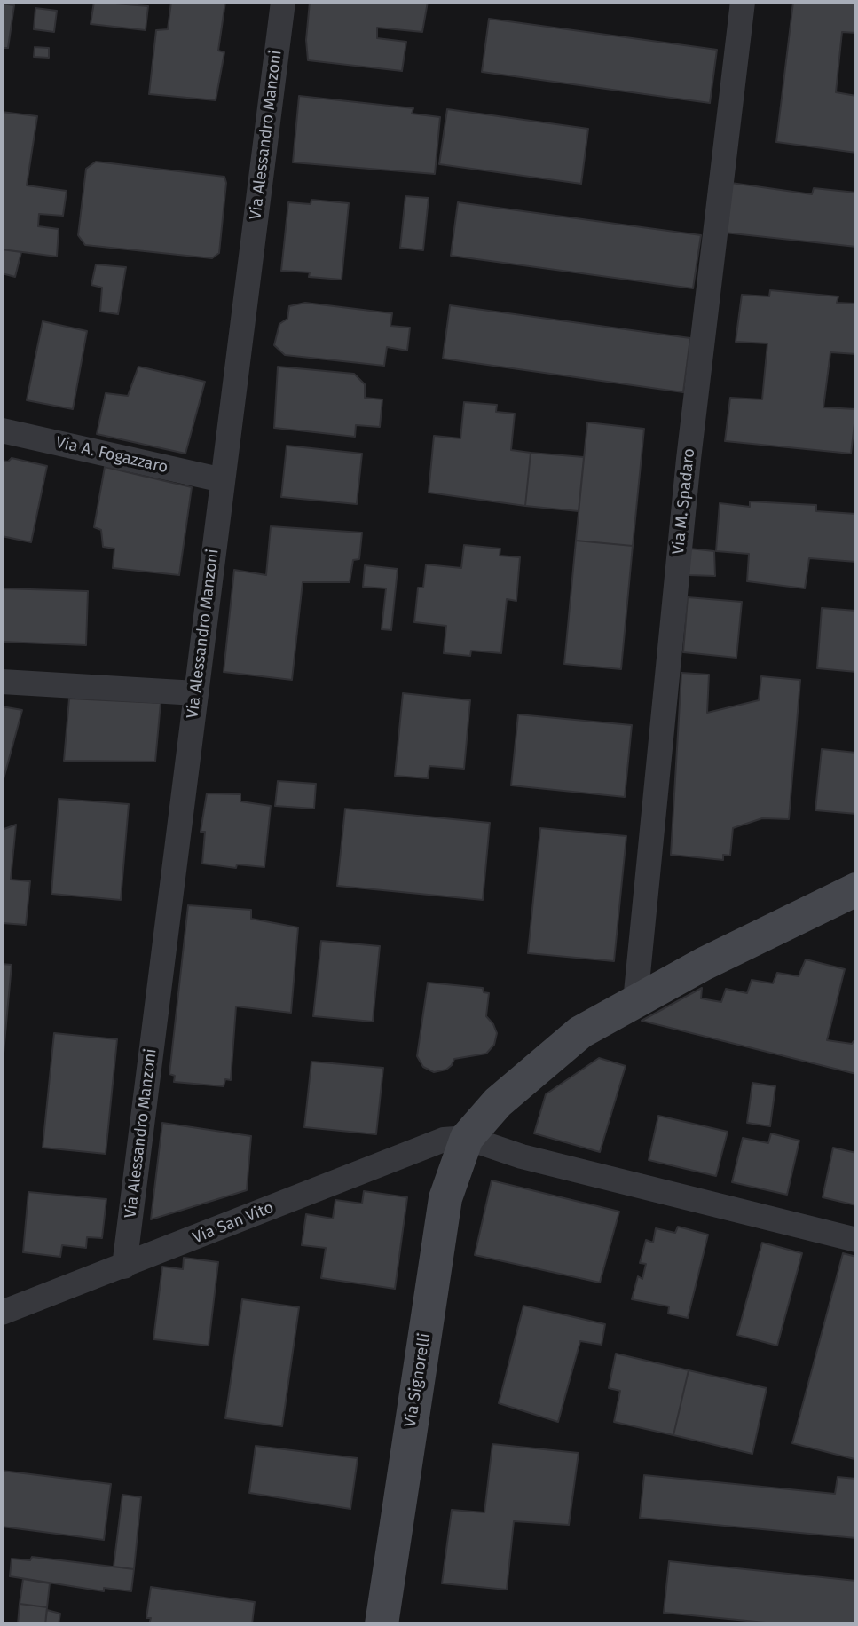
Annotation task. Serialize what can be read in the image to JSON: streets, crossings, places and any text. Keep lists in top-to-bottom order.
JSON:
{
  "streets": {
    "street": [
      "Via Alessandro Manzoni",
      "Via A. Fogazzaro",
      "Via M. Spadaro",
      "Via San Vito",
      "Via Signorelli"
    ]
  },
  "crossings": [
    ["Via Alessandro Manzoni", "Via A. Fogazzaro"],
    ["Via Alessandro Manzoni", "Via San Vito"],
    ["Via San Vito", "Via Signorelli"]
  ]
}
